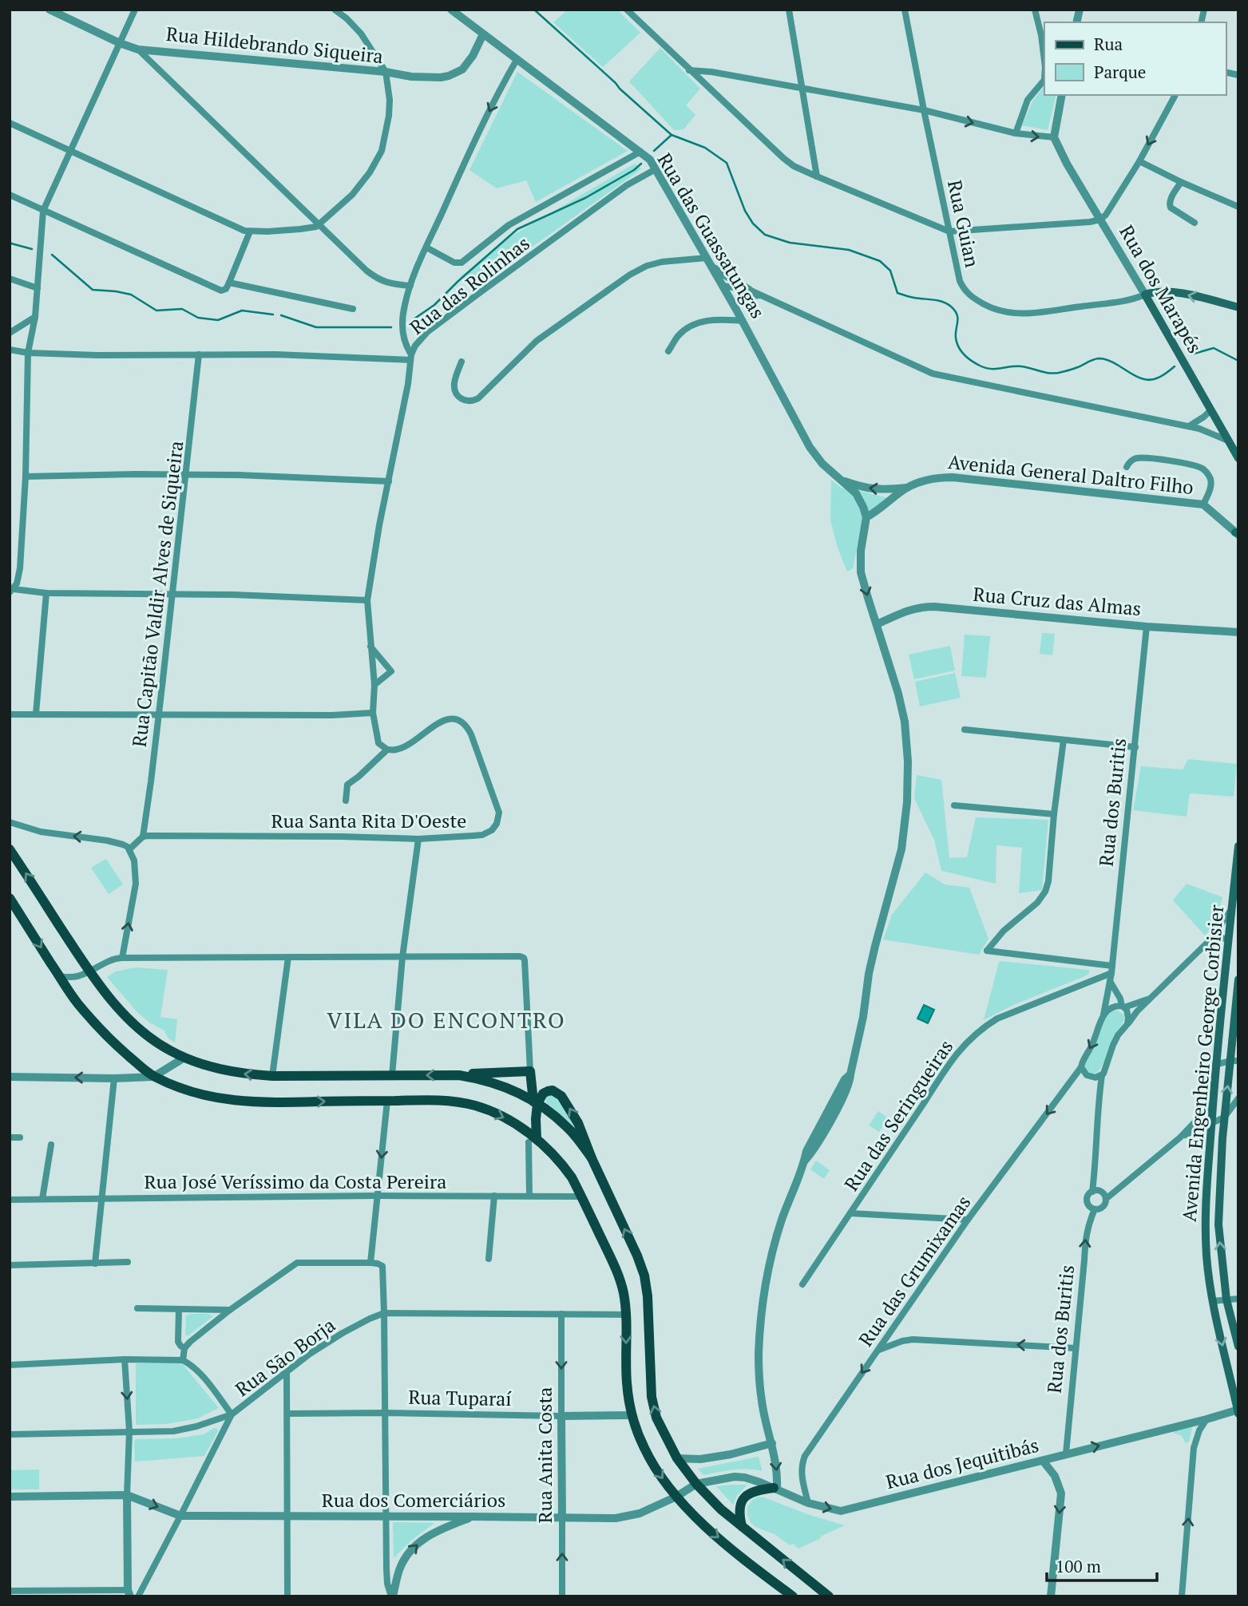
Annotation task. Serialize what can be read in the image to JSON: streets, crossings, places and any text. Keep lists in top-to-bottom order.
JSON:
{
  "streets": {
    "main road": ["Rua dos Marapés", "Avenida Engenheiro George Corbisier"],
    "street": [
      "Rua Hildebrando Siqueira",
      "Rua Guian",
      "Rua das Guassatungas",
      "Rua das Rolinhas",
      "Avenida General Daltro Filho",
      "Rua Capitão Valdir Alves de Siqueira",
      "Rua Cruz das Almas",
      "Rua dos Buritis",
      "Rua Santa Rita D'Oeste",
      "Rua das Seringueiras",
      "Rua José Veríssimo da Costa Pereira",
      "Rua das Grumixamas",
      "Rua São Borja",
      "Rua Tuparaí",
      "Rua Anita Costa",
      "Rua dos Jequitibás",
      "Rua dos Comerciários"
    ]
  },
  "crossings": [
    ["Rua Hildebrando Siqueira", "Rua das Guassatungas"],
    ["Rua Guian", "Rua dos Marapés"],
    ["Rua das Guassatungas", "Rua das Rolinhas"],
    ["Rua das Rolinhas", "Rua Santa Rita D'Oeste"],
    ["Rua Capitão Valdir Alves de Siqueira", "Rua Santa Rita D'Oeste"],
    ["Rua Cruz das Almas", "Rua dos Buritis"],
    ["Rua dos Buritis", "Rua das Seringueiras"],
    ["Rua dos Buritis", "Rua das Grumixamas"],
    ["Rua dos Buritis", "Rua dos Jequitibás"],
    ["Avenida Engenheiro George Corbisier", "Rua dos Jequitibás"],
    ["Rua das Grumixamas", "Rua dos Jequitibás"],
    ["Rua São Borja", "Rua Anita Costa"],
    ["Rua São Borja", "Rua dos Comerciários"],
    ["Rua Tuparaí", "Rua Anita Costa"],
    ["Rua Anita Costa", "Rua dos Comerciários"],
    ["Rua dos Jequitibás", "Rua dos Comerciários"]
  ],
  "one_way": ["Rua das Grumixamas", "Rua dos Jequitibás"],
  "districts": ["VILA DO ENCONTRO"],
  "legend": ["Rua", "Parque"],
  "scale_bar": "100 m"
}
